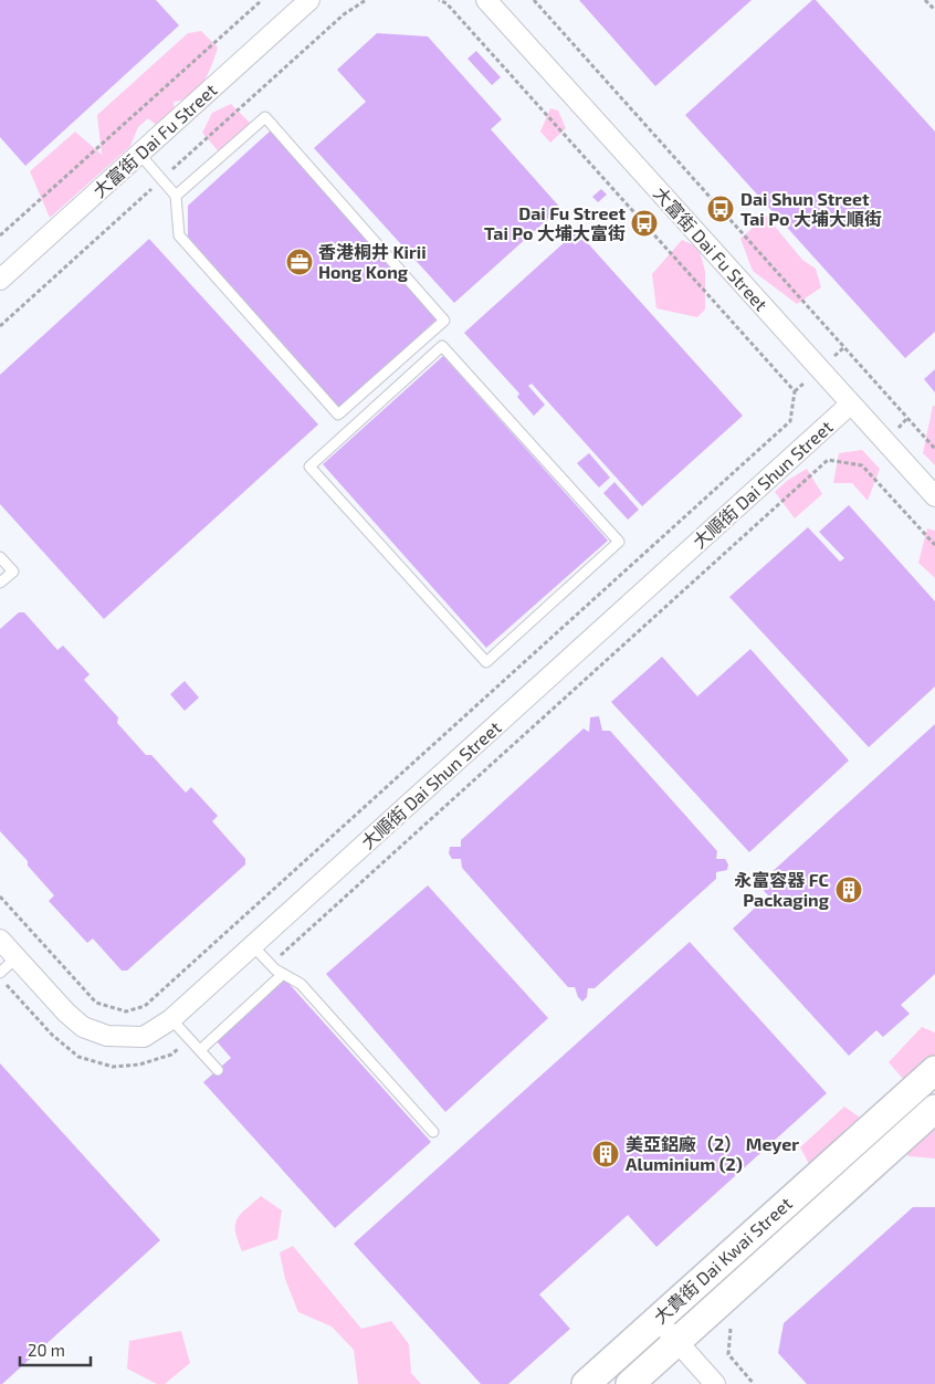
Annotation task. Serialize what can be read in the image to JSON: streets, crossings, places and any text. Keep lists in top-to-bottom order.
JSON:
{
  "streets": {
    "street": ["大富街 Dai Fu Street", "大順街 Dai Shun Street", "大貴街 Dai Kwai Street"]
  },
  "crossings": [
    ["大富街 Dai Fu Street", "大順街 Dai Shun Street"]
  ],
  "places": {
    "bus stop": ["Dai Shun Street Tai Po 大埔大順街", "Dai Fu Street Tai Po 大埔大富街"],
    "office": ["香港桐井 Kirii Hong Kong"],
    "building": ["永富容器 FC Packaging", "美亞鋁廠（2） Meyer Aluminium (2)"]
  },
  "scale_bar": "20 m"
}
